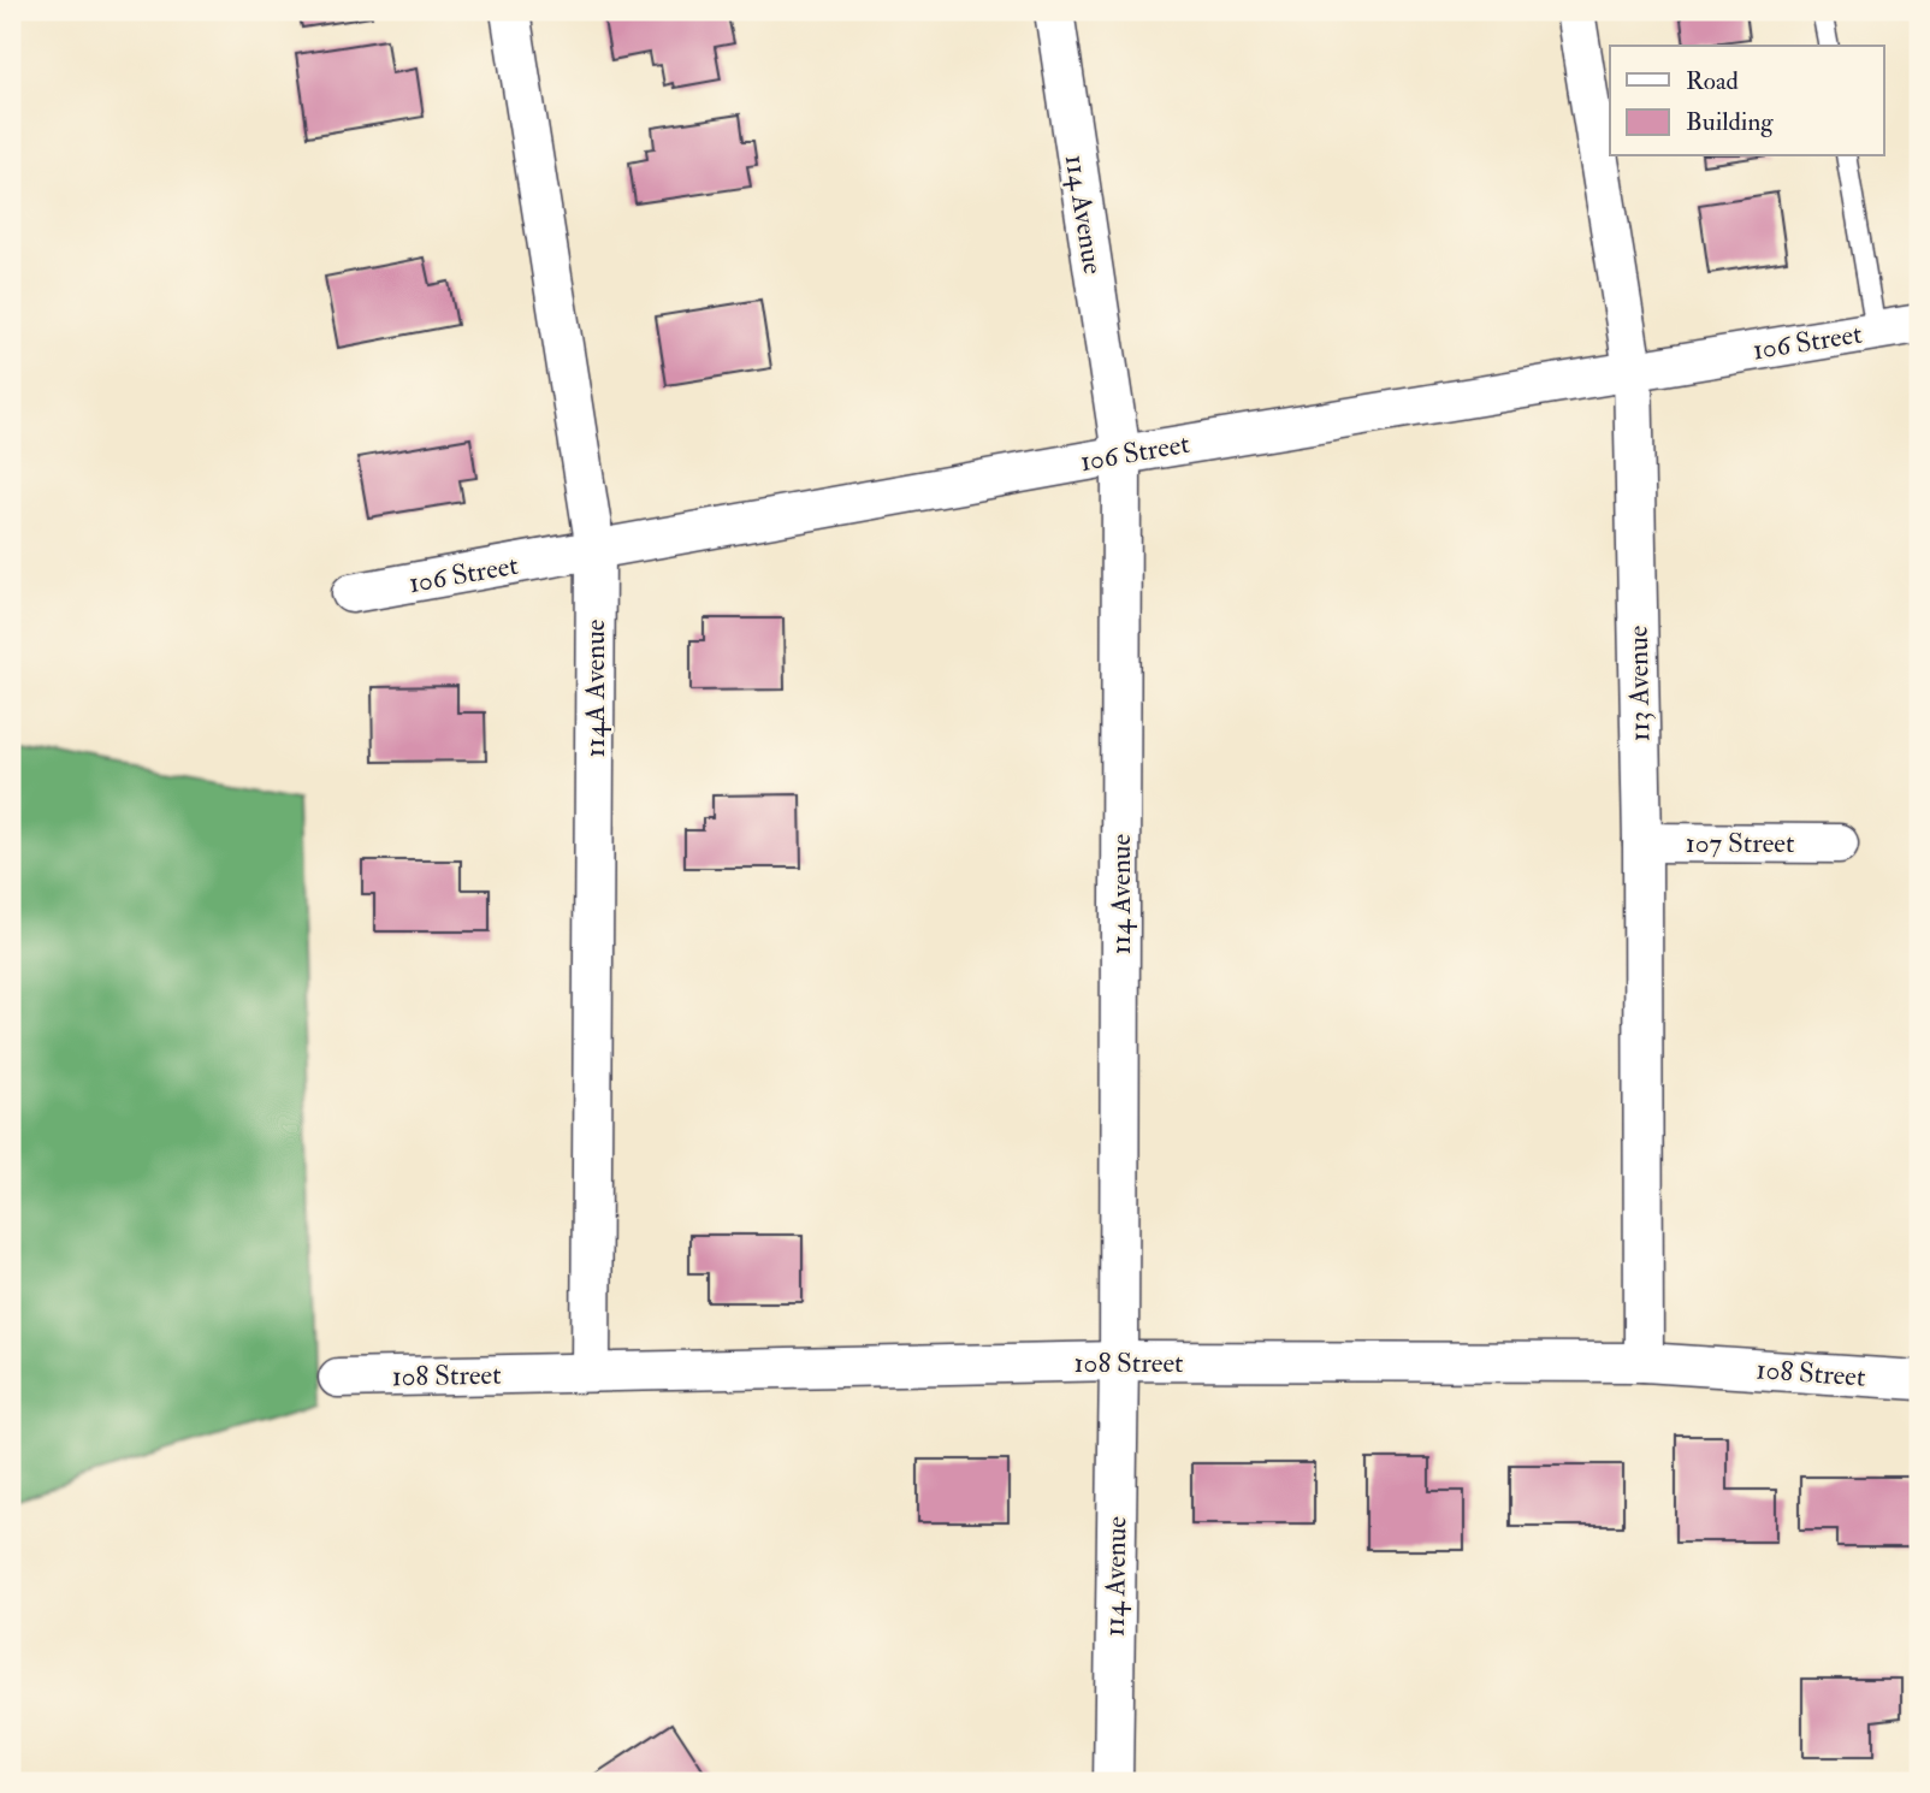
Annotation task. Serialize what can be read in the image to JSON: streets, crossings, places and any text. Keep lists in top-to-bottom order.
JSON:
{
  "streets": {
    "street": [
      "114 Avenue",
      "106 Street",
      "113 Avenue",
      "114A Avenue",
      "107 Street",
      "108 Street"
    ]
  },
  "crossings": [
    ["114 Avenue", "106 Street"],
    ["114 Avenue", "108 Street"],
    ["106 Street", "113 Avenue"],
    ["106 Street", "114A Avenue"],
    ["113 Avenue", "107 Street"],
    ["113 Avenue", "108 Street"],
    ["114A Avenue", "108 Street"]
  ],
  "legend": ["Road", "Building"]
}
